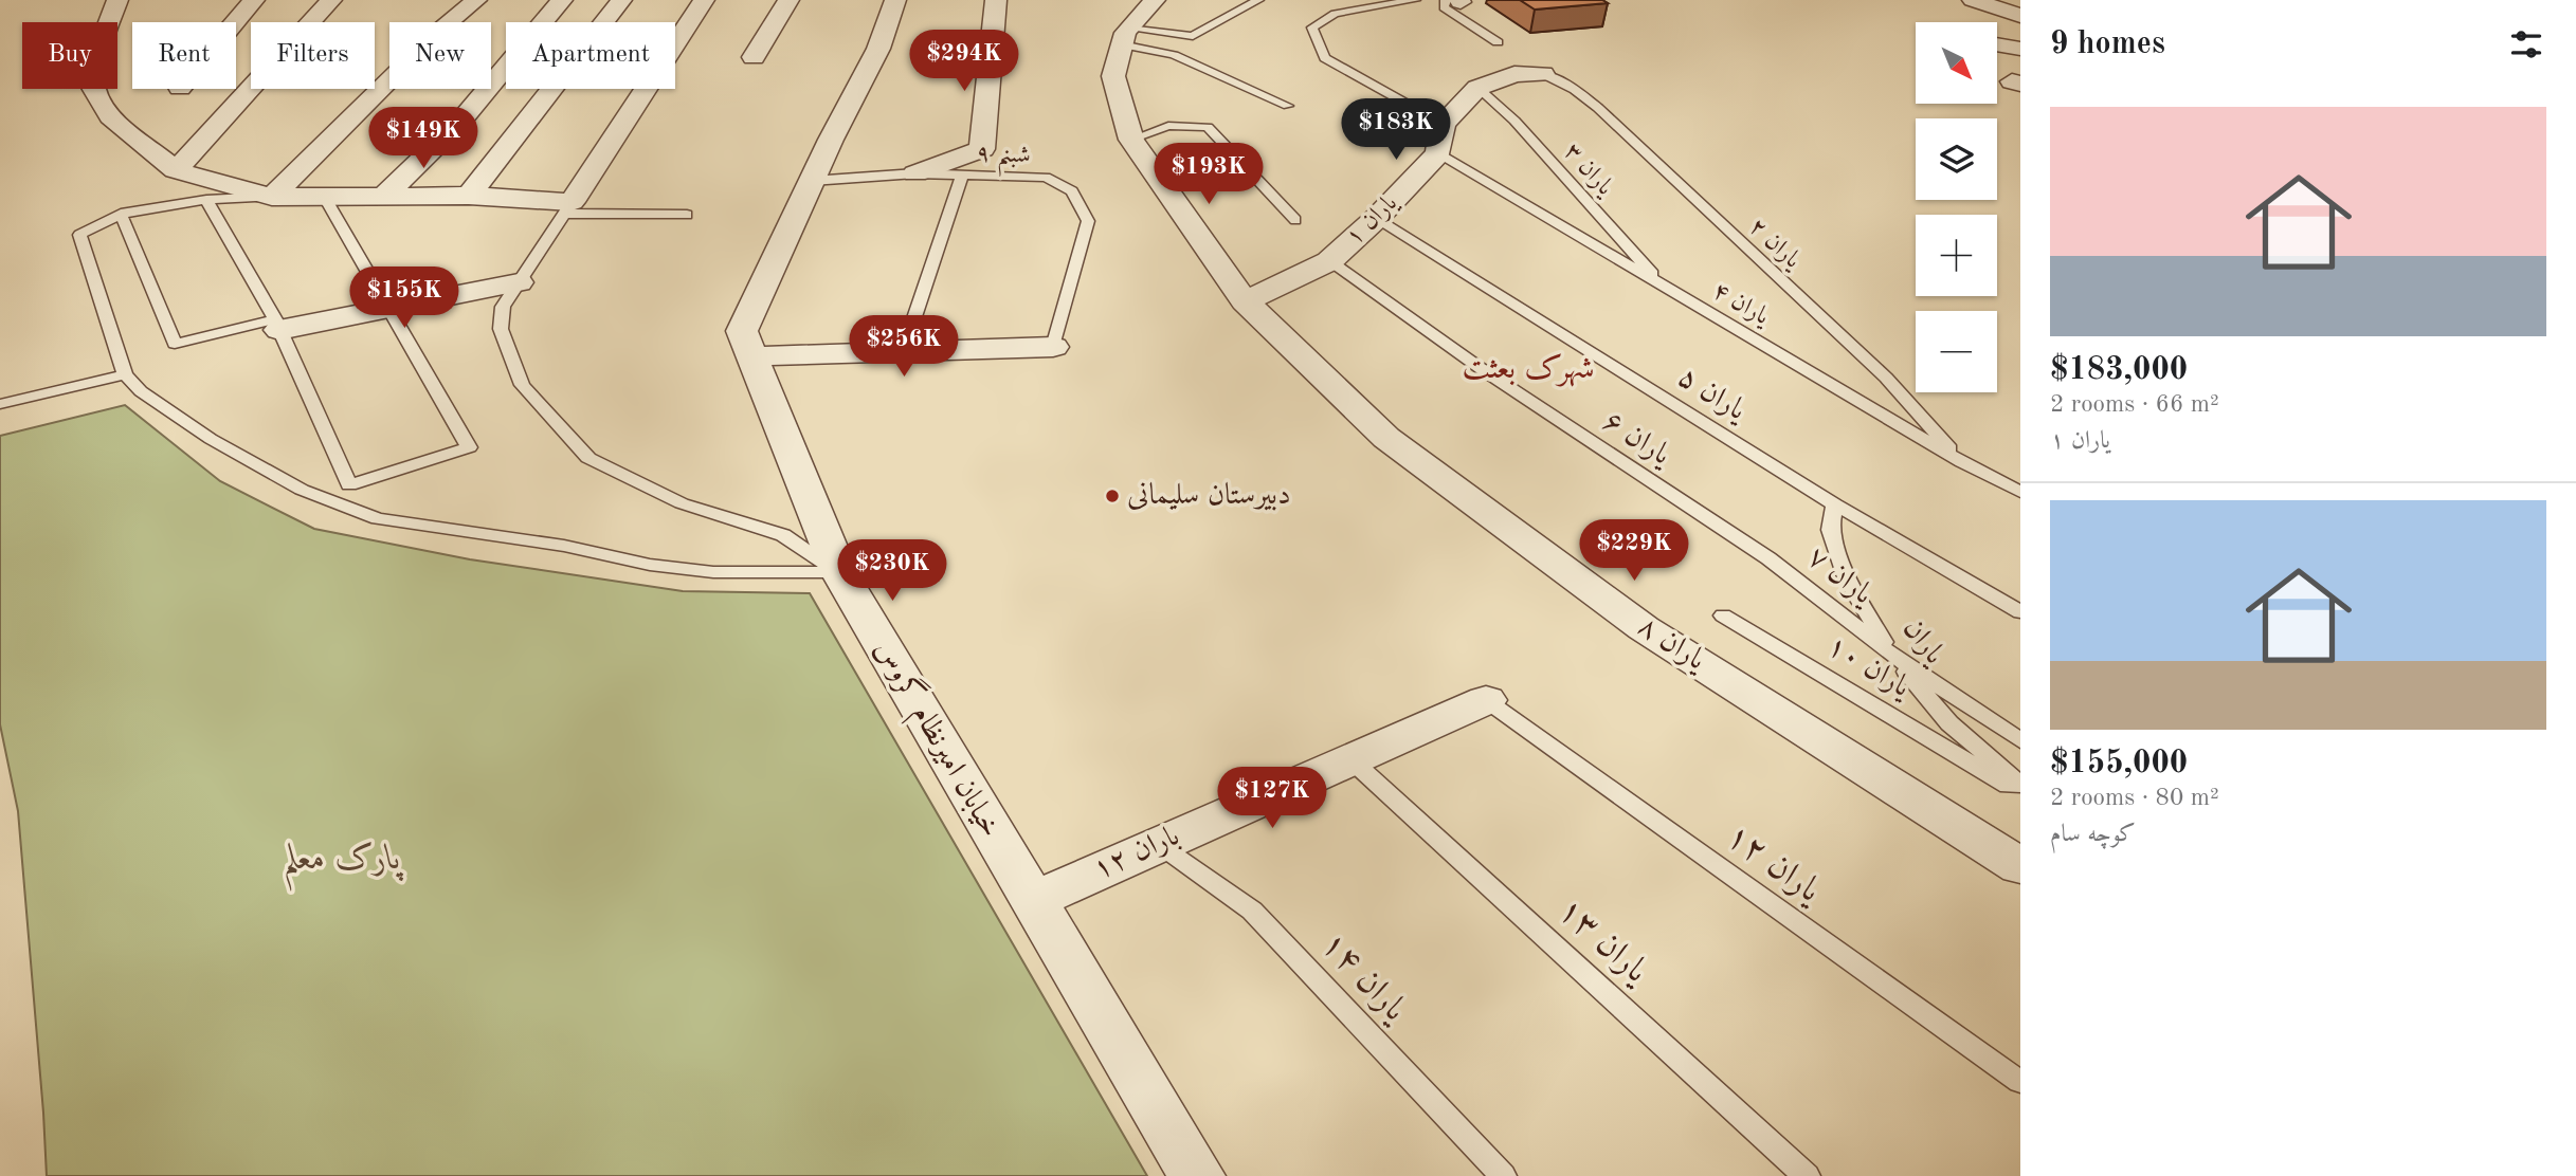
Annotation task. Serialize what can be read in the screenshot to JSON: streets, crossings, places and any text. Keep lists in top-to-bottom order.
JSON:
{
  "streets": {
    "street": [
      "یاران ۱",
      "یاران ۸",
      "خیابان امیرنظام گروس",
      "باران ۱۲"
    ],
    "lane": [
      "شبنم ۹",
      "یاران ۳",
      "یاران ۲",
      "یاران ۴",
      "یاران ۵",
      "یاران ۶",
      "یاران ۷",
      "یاران",
      "یاران ۱۰",
      "یاران ۱۲",
      "یاران ۱۳",
      "یاران ۱۴"
    ]
  },
  "crossings": [
    ["شبنم ۹", "خیابان امیرنظام گروس"],
    ["یاران ۳", "یاران ۴"],
    ["یاران ۱", "یاران ۴"],
    ["یاران ۱", "یاران ۵"],
    ["یاران ۱", "یاران ۶"],
    ["یاران ۱", "یاران ۸"],
    ["یاران ۲", "یاران ۴"],
    ["یاران ۵", "یاران"],
    ["یاران ۶", "یاران ۷"],
    ["یاران ۷", "یاران"],
    ["خیابان امیرنظام گروس", "باران ۱۲"],
    ["باران ۱۲", "یاران ۱۲"],
    ["باران ۱۲", "یاران ۱۳"],
    ["باران ۱۲", "یاران ۱۴"]
  ],
  "districts": ["شهرک بعثت"],
  "parks": ["پارک معلم"],
  "places": ["دبیرستان سلیمانی"],
  "north": "bottom right",
  "page": {
    "heading": "9 homes",
    "map_buttons": ["+", "−"],
    "chip": [
      "Buy",
      "Rent",
      "Filters",
      "New",
      "Apartment"
    ],
    "price": [
      "$294K",
      "$183K",
      "$149K",
      "$193K",
      "$155K",
      "$256K",
      "$229K",
      "$230K",
      "$127K"
    ],
    "list": [
      {
        "name": "$183,000",
        "note": "2 rooms · 66 m² · یاران ۱"
      },
      {
        "name": "$155,000",
        "note": "2 rooms · 80 m² · کوچه سام"
      }
    ]
  }
}
